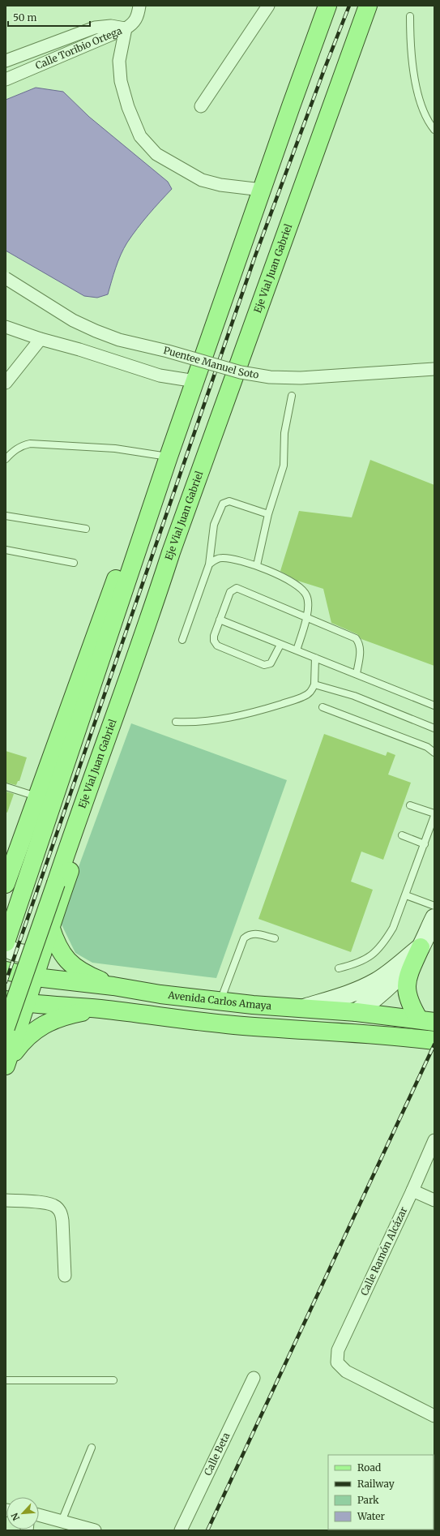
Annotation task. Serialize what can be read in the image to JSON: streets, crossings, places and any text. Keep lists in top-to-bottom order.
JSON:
{
  "streets": {
    "main road": ["Eje Vial Juan Gabriel", "Avenida Carlos Amaya"],
    "street": [
      "Calle Toribio Ortega",
      "Puentee Manuel Soto",
      "Calle Ramón Alcázar",
      "Calle Beta"
    ]
  },
  "legend": [
    "Road",
    "Railway",
    "Park",
    "Water"
  ],
  "scale_bar": "50 m",
  "north": "bottom left"
}
